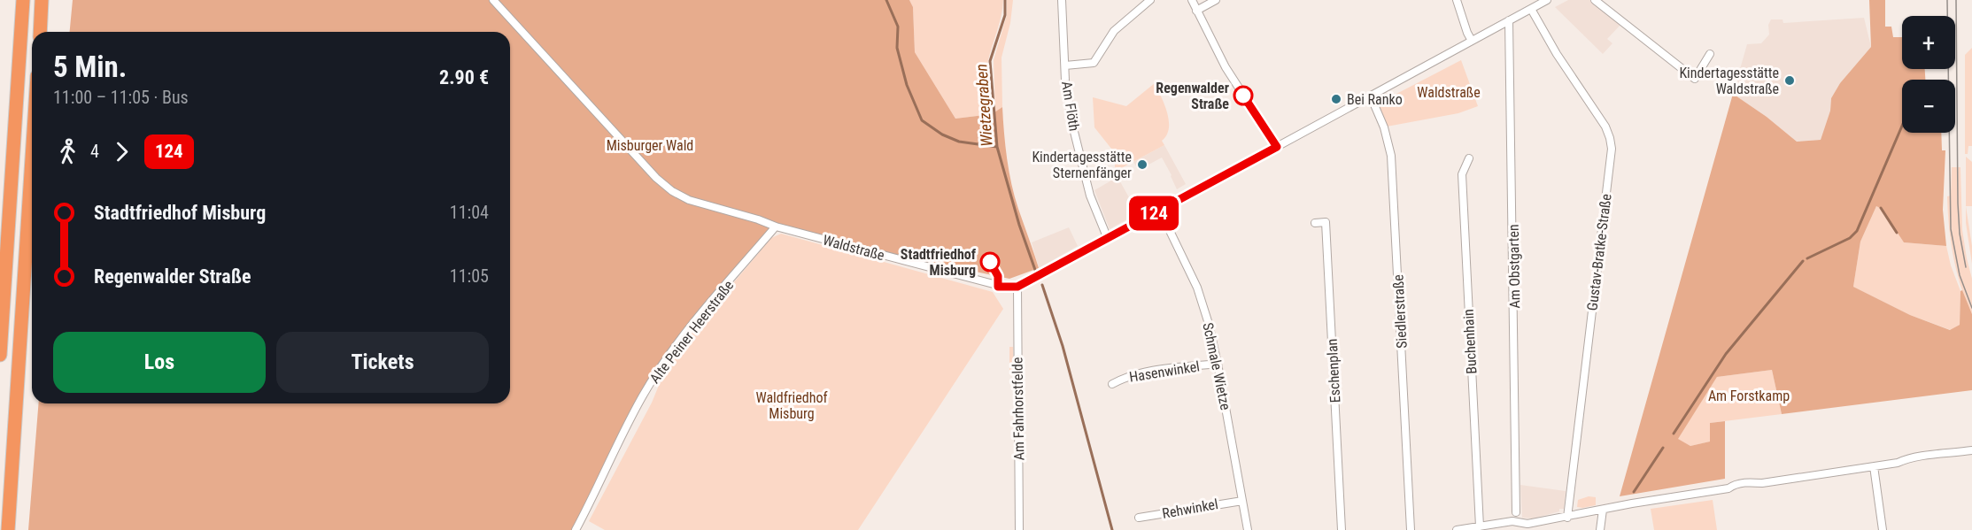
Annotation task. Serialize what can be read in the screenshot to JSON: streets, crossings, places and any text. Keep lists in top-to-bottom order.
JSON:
{
  "streets": {
    "street": [
      "Am Flöth",
      "Waldstraße",
      "Gustav-Bratke-Straße",
      "Am Obstgarten",
      "Siedlerstraße",
      "Alte Peiner Heerstraße",
      "Buchenhain",
      "Schmale Wietze",
      "Eschenplan",
      "Hasenwinkel",
      "Am Fahrhorstfelde",
      "Rehwinkel"
    ]
  },
  "crossings": [
    ["Waldstraße", "Alte Peiner Heerstraße"],
    ["Waldstraße", "Am Fahrhorstfelde"],
    ["Schmale Wietze", "Hasenwinkel"],
    ["Schmale Wietze", "Rehwinkel"]
  ],
  "water": ["Wietzegraben"],
  "parks": [
    "Waldstraße",
    "Misburger Wald",
    "Am Forstkamp",
    "Waldfriedhof Misburg"
  ],
  "places": [
    "Kindertagesstätte Waldstraße",
    "Regenwalder Straße",
    "Bei Ranko",
    "Kindertagesstätte Sternenfänger",
    "Stadtfriedhof Misburg"
  ],
  "lines": ["bus line 124"],
  "page": {
    "on_map": "124",
    "map_buttons": ["+", "−"],
    "heading": ["5 Min.", "11:00 – 11:05 · Bus", "2.90 €"],
    "legs": ["4", "124"],
    "list": [
      {
        "name": "Stadtfriedhof Misburg",
        "value": "11:04"
      },
      {
        "name": "Regenwalder Straße",
        "value": "11:05"
      }
    ],
    "buttons": ["Los", "Tickets"]
  }
}
